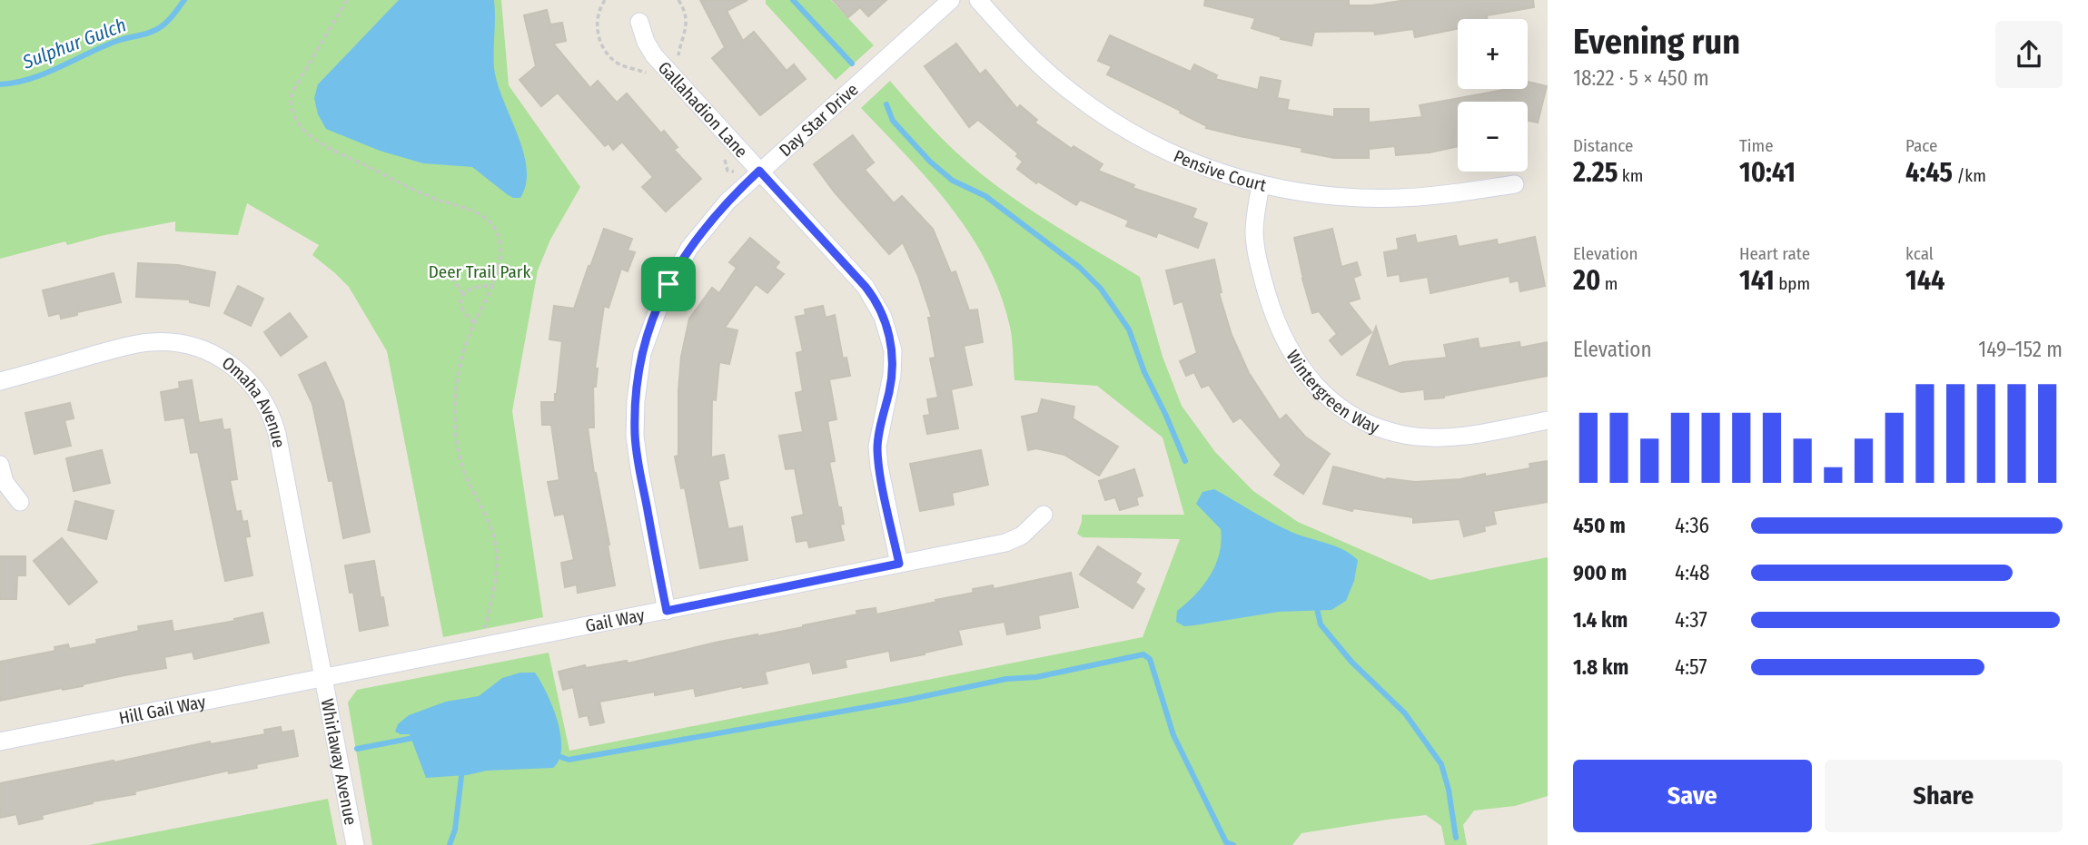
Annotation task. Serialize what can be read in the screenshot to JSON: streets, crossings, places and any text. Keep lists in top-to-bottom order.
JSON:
{
  "streets": {
    "street": [
      "Gallahadion Lane",
      "Day Star Drive",
      "Pensive Court",
      "Wintergreen Way",
      "Omaha Avenue",
      "Gail Way",
      "Hill Gail Way",
      "Whirlaway Avenue"
    ]
  },
  "crossings": [
    ["Gallahadion Lane", "Day Star Drive"],
    ["Gallahadion Lane", "Gail Way"],
    ["Day Star Drive", "Gail Way"],
    ["Pensive Court", "Wintergreen Way"],
    ["Omaha Avenue", "Gail Way"],
    ["Omaha Avenue", "Hill Gail Way"],
    ["Omaha Avenue", "Whirlaway Avenue"],
    ["Gail Way", "Hill Gail Way"],
    ["Gail Way", "Whirlaway Avenue"],
    ["Hill Gail Way", "Whirlaway Avenue"]
  ],
  "water": ["Sulphur Gulch"],
  "parks": ["Deer Trail Park"],
  "page": {
    "heading": ["Evening run", "18:22 · 5 × 450 m"],
    "map_buttons": ["+", "−"],
    "stats": [
      ["Distance", "2.25 km"],
      ["Time", "10:41"],
      ["Pace", "4:45 /km"],
      ["Elevation", "20 m"],
      ["Heart rate", "141 bpm"],
      ["kcal", "144"]
    ],
    "chart": ["Elevation", "149–152 m"],
    "list": [
      {
        "name": "450 m",
        "note": "4:36"
      },
      {
        "name": "900 m",
        "note": "4:48"
      },
      {
        "name": "1.4 km",
        "note": "4:37"
      },
      {
        "name": "1.8 km",
        "note": "4:57"
      }
    ],
    "buttons": ["Save", "Share"]
  }
}
